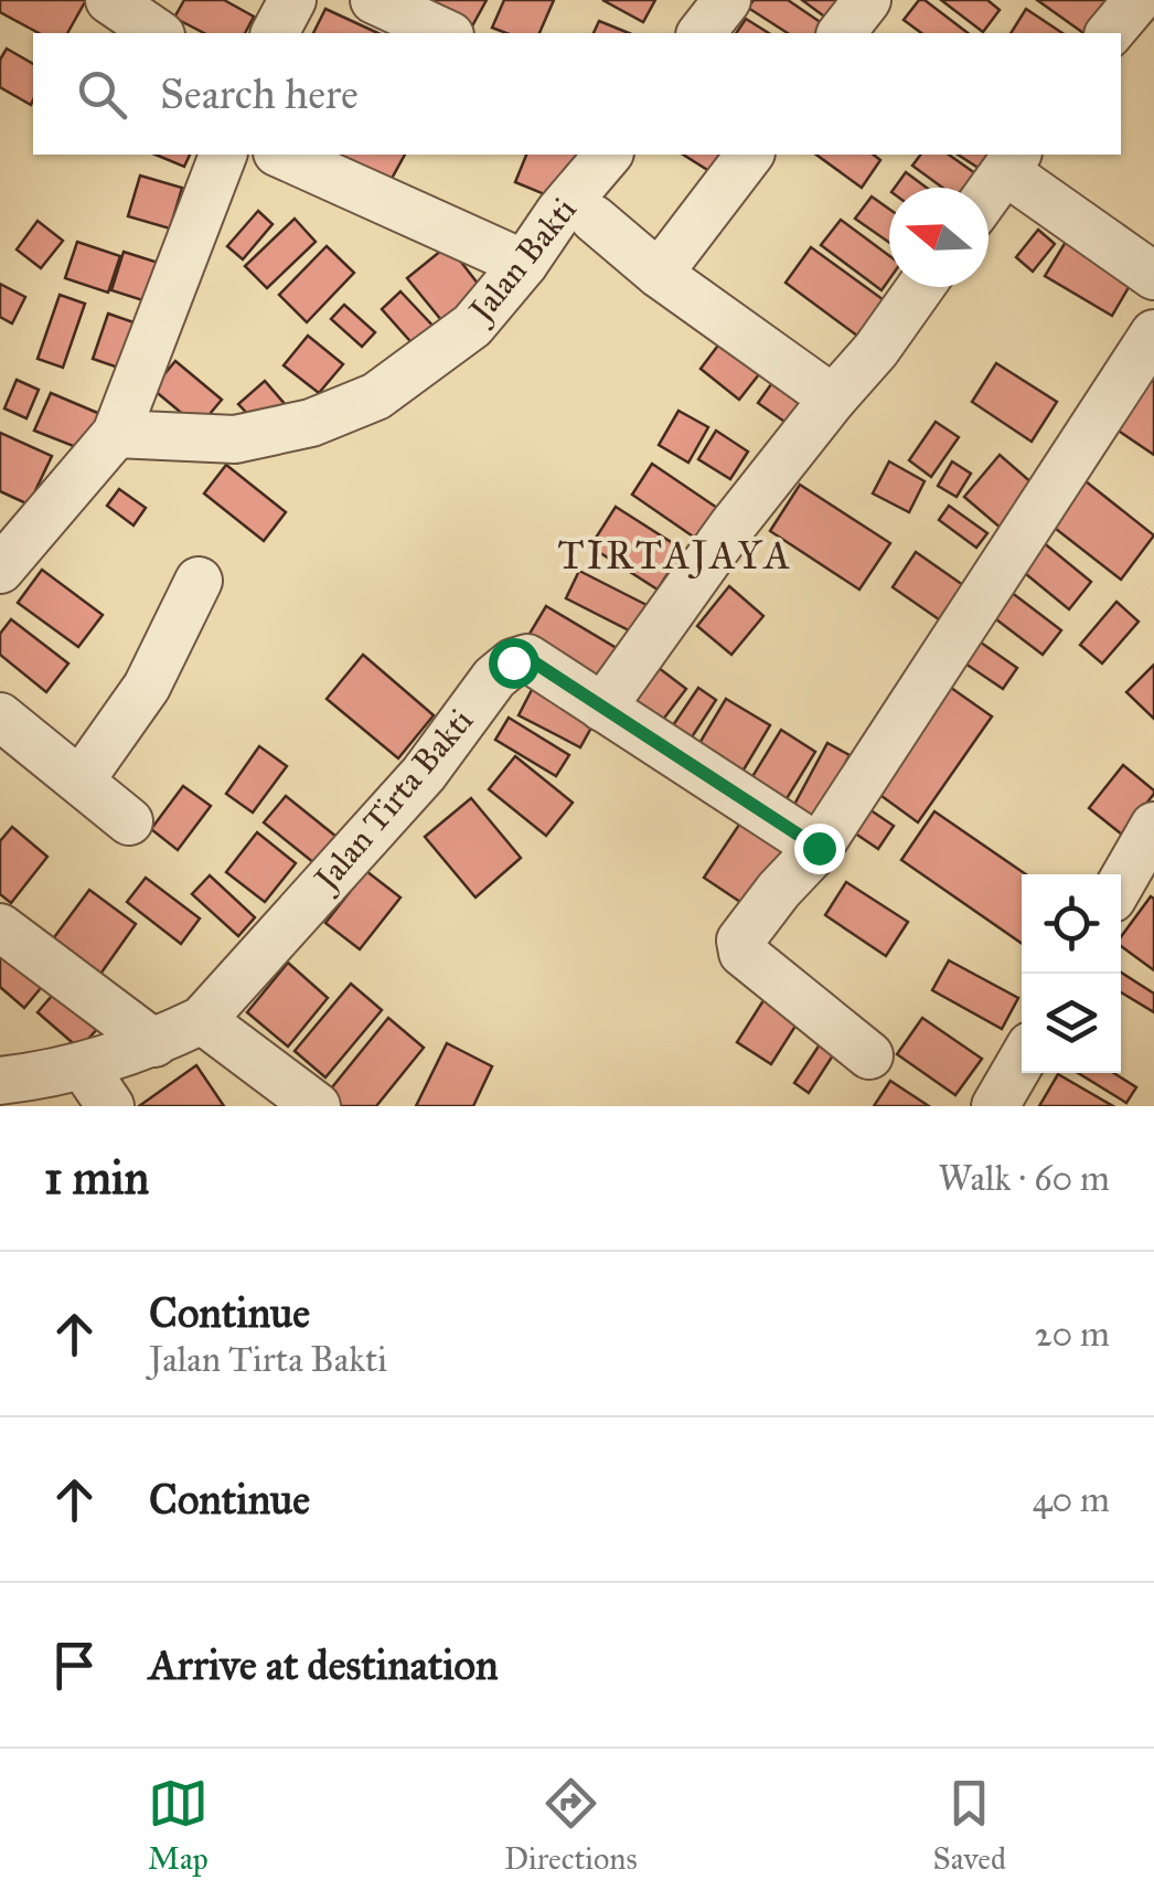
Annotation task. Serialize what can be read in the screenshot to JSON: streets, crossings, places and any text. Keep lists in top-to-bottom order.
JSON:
{
  "streets": {
    "street": ["Jalan Bakti", "Jalan Tirta Bakti"]
  },
  "districts": ["TIRTAJAYA"],
  "north": "left",
  "page": {
    "search": "Search here",
    "heading": ["1 min", "Walk · 60 m"],
    "list": [
      ["Continue", "Jalan Tirta Bakti", "20 m"],
      ["Continue", "40 m"],
      "Arrive at destination"
    ],
    "nav": ["Map", "Directions", "Saved"]
  }
}
